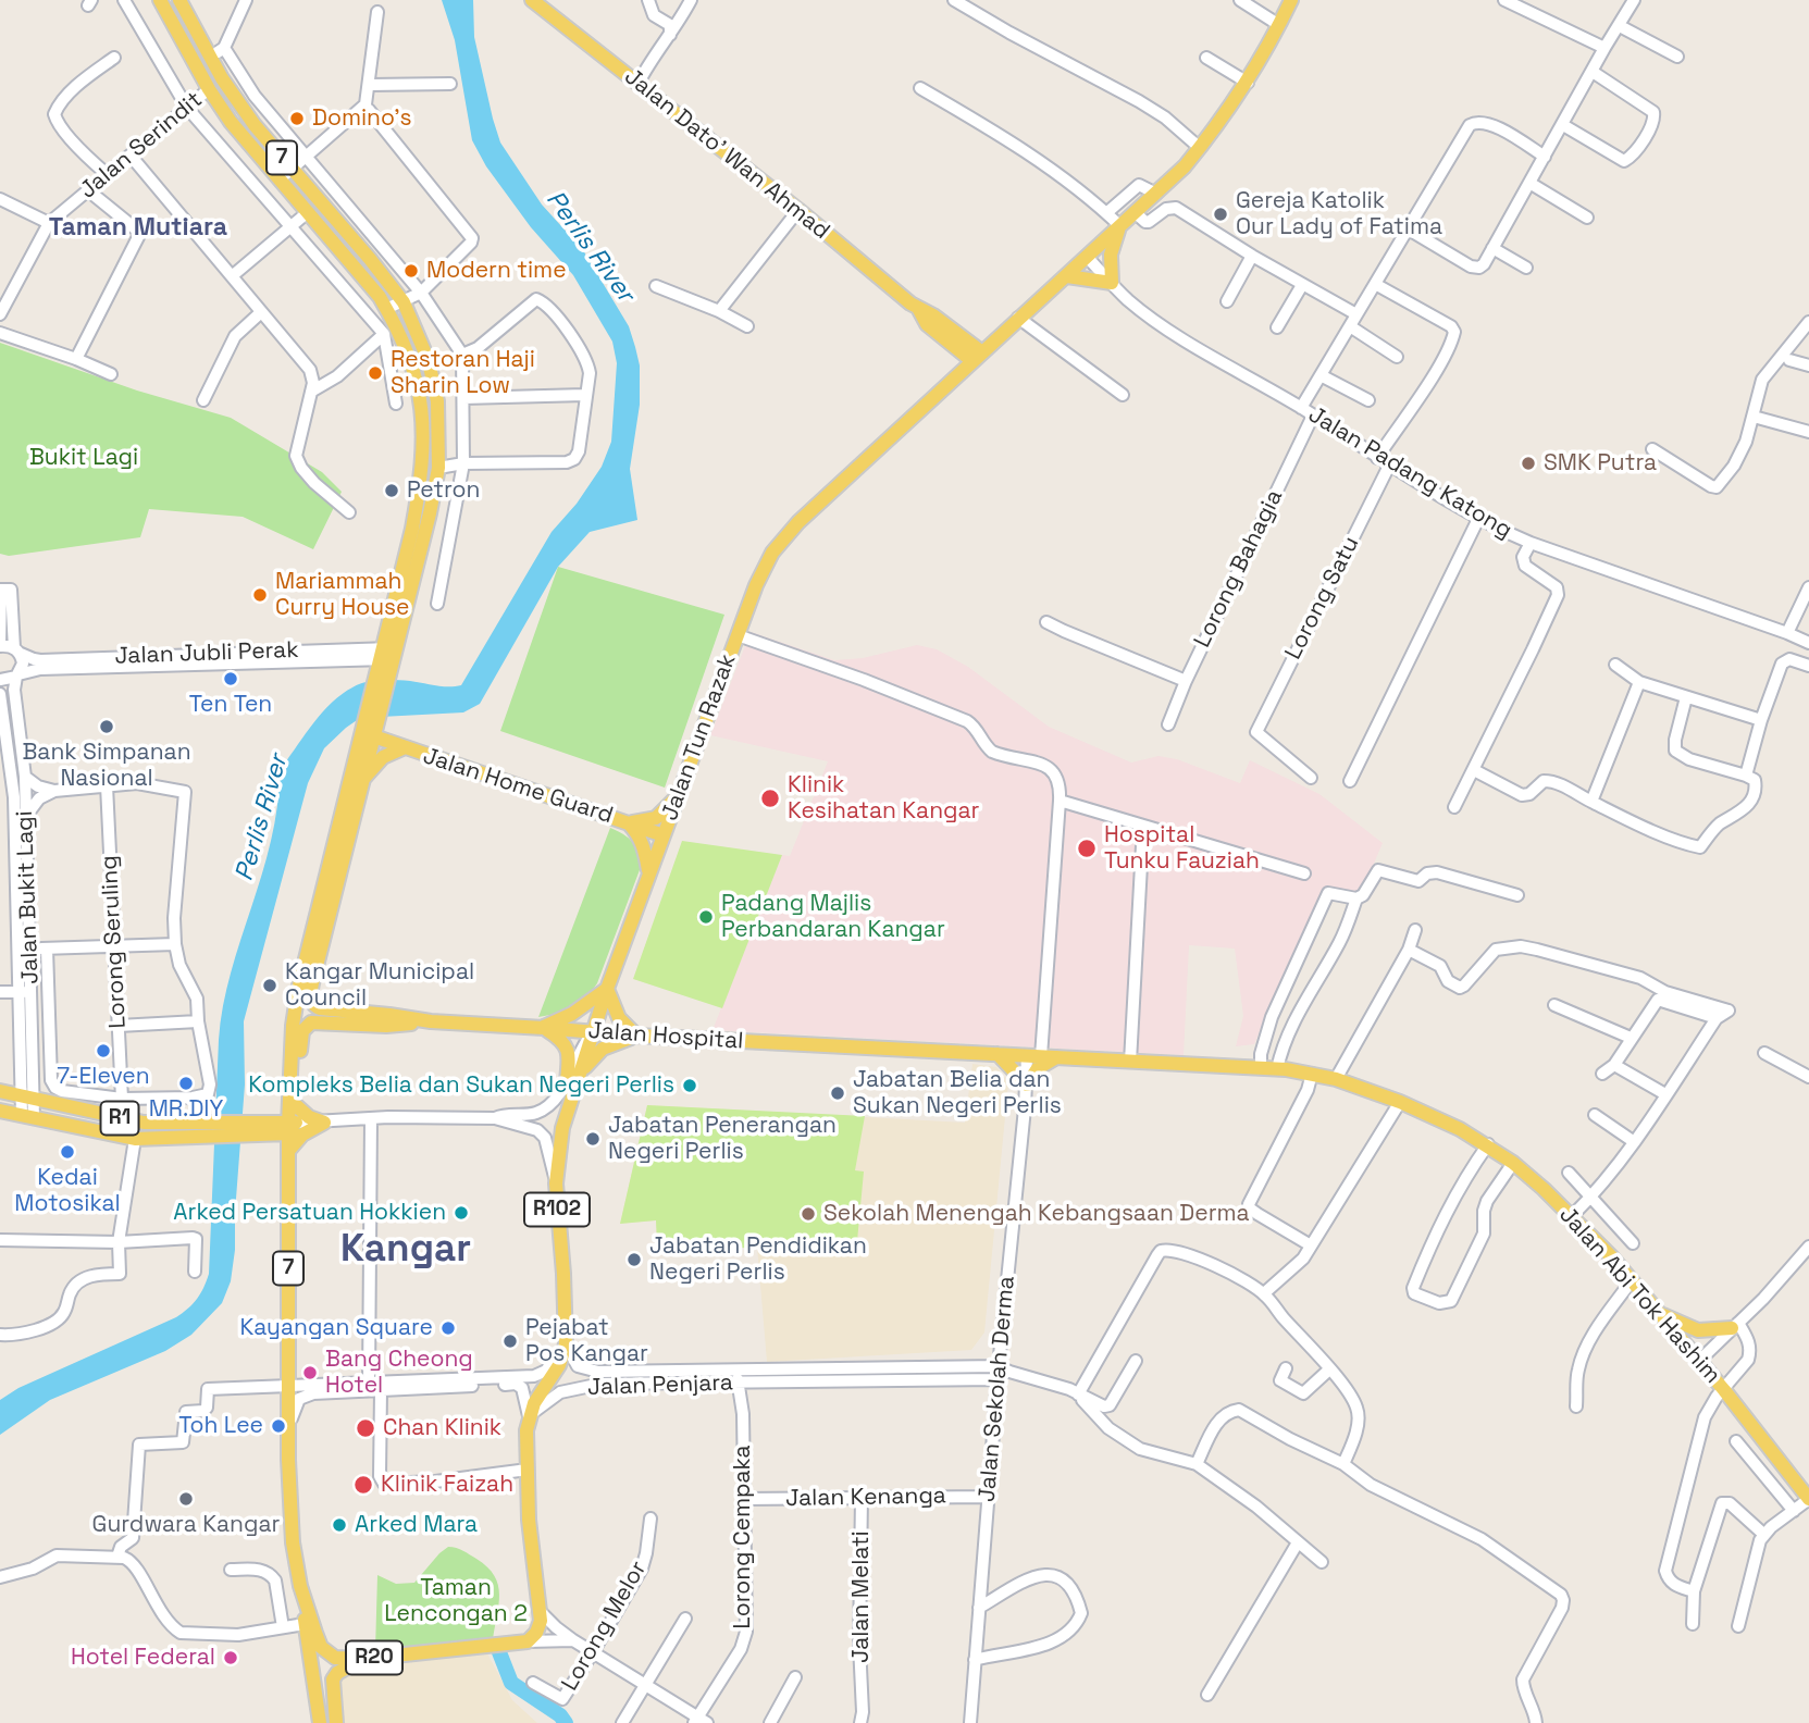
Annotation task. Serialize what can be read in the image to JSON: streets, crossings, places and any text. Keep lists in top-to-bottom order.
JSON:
{
  "streets": {
    "main road": [
      "Jalan Dato' Wan Ahmad",
      "7",
      "Jalan Tun Razak",
      "Jalan Home Guard",
      "Jalan Hospital",
      "R1",
      "R102",
      "Jalan Abi Tok Hashim",
      "R20"
    ],
    "street": [
      "Jalan Serindit",
      "Jalan Padang Katong",
      "Lorong Bahagia",
      "Lorong Satu",
      "Jalan Jubli Perak",
      "Jalan Bukit Lagi",
      "Lorong Seruling",
      "Jalan Penjara",
      "Jalan Sekolah Derma",
      "Jalan Kenanga",
      "Lorong Cempaka",
      "Jalan Melati",
      "Lorong Melor"
    ]
  },
  "crossings": [
    ["Jalan Serindit", "7"],
    ["Jalan Dato' Wan Ahmad", "Jalan Tun Razak"],
    ["7", "Jalan Jubli Perak"],
    ["7", "Jalan Hospital"],
    ["7", "R1"],
    ["7", "Jalan Penjara"],
    ["7", "R20"],
    ["Jalan Padang Katong", "Lorong Bahagia"],
    ["Jalan Padang Katong", "Lorong Satu"],
    ["Jalan Padang Katong", "Jalan Tun Razak"],
    ["Jalan Jubli Perak", "Jalan Bukit Lagi"],
    ["Jalan Tun Razak", "Jalan Home Guard"],
    ["Jalan Tun Razak", "Jalan Hospital"],
    ["Jalan Tun Razak", "Jalan Penjara"],
    ["Jalan Bukit Lagi", "R1"],
    ["Lorong Seruling", "R1"],
    ["Jalan Hospital", "Jalan Abi Tok Hashim"],
    ["Jalan Hospital", "Jalan Sekolah Derma"],
    ["Jalan Abi Tok Hashim", "Jalan Sekolah Derma"],
    ["Jalan Penjara", "Jalan Sekolah Derma"],
    ["Jalan Penjara", "Lorong Cempaka"],
    ["Jalan Sekolah Derma", "Jalan Kenanga"],
    ["Jalan Kenanga", "Lorong Cempaka"],
    ["Jalan Kenanga", "Jalan Melati"]
  ],
  "districts": ["Taman Mutiara", "Kangar"],
  "water": ["Perlis River"],
  "parks": ["Bukit Lagi", "Taman Lencongan 2"],
  "places": [
    "Domino's",
    "Gereja Katolik Our Lady of Fatima",
    "Modern time",
    "Restoran Haji Sharin Low",
    "SMK Putra",
    "Petron",
    "Mariammah Curry House",
    "Ten Ten",
    "Bank Simpanan Nasional",
    "Klinik Kesihatan Kangar",
    "Hospital Tunku Fauziah",
    "Padang Majlis Perbandaran Kangar",
    "Kangar Municipal Council",
    "7-Eleven",
    "MR.DIY",
    "Kompleks Belia dan Sukan Negeri Perlis",
    "Jabatan Belia dan Sukan Negeri Perlis",
    "Jabatan Penerangan Negeri Perlis",
    "Kedai Motosikal",
    "Arked Persatuan Hokkien",
    "Sekolah Menengah Kebangsaan Derma",
    "Jabatan Pendidikan Negeri Perlis",
    "Kayangan Square",
    "Pejabat Pos Kangar",
    "Bang Cheong Hotel",
    "Toh Lee",
    "Chan Klinik",
    "Klinik Faizah",
    "Gurdwara Kangar",
    "Arked Mara",
    "Hotel Federal"
  ]
}
